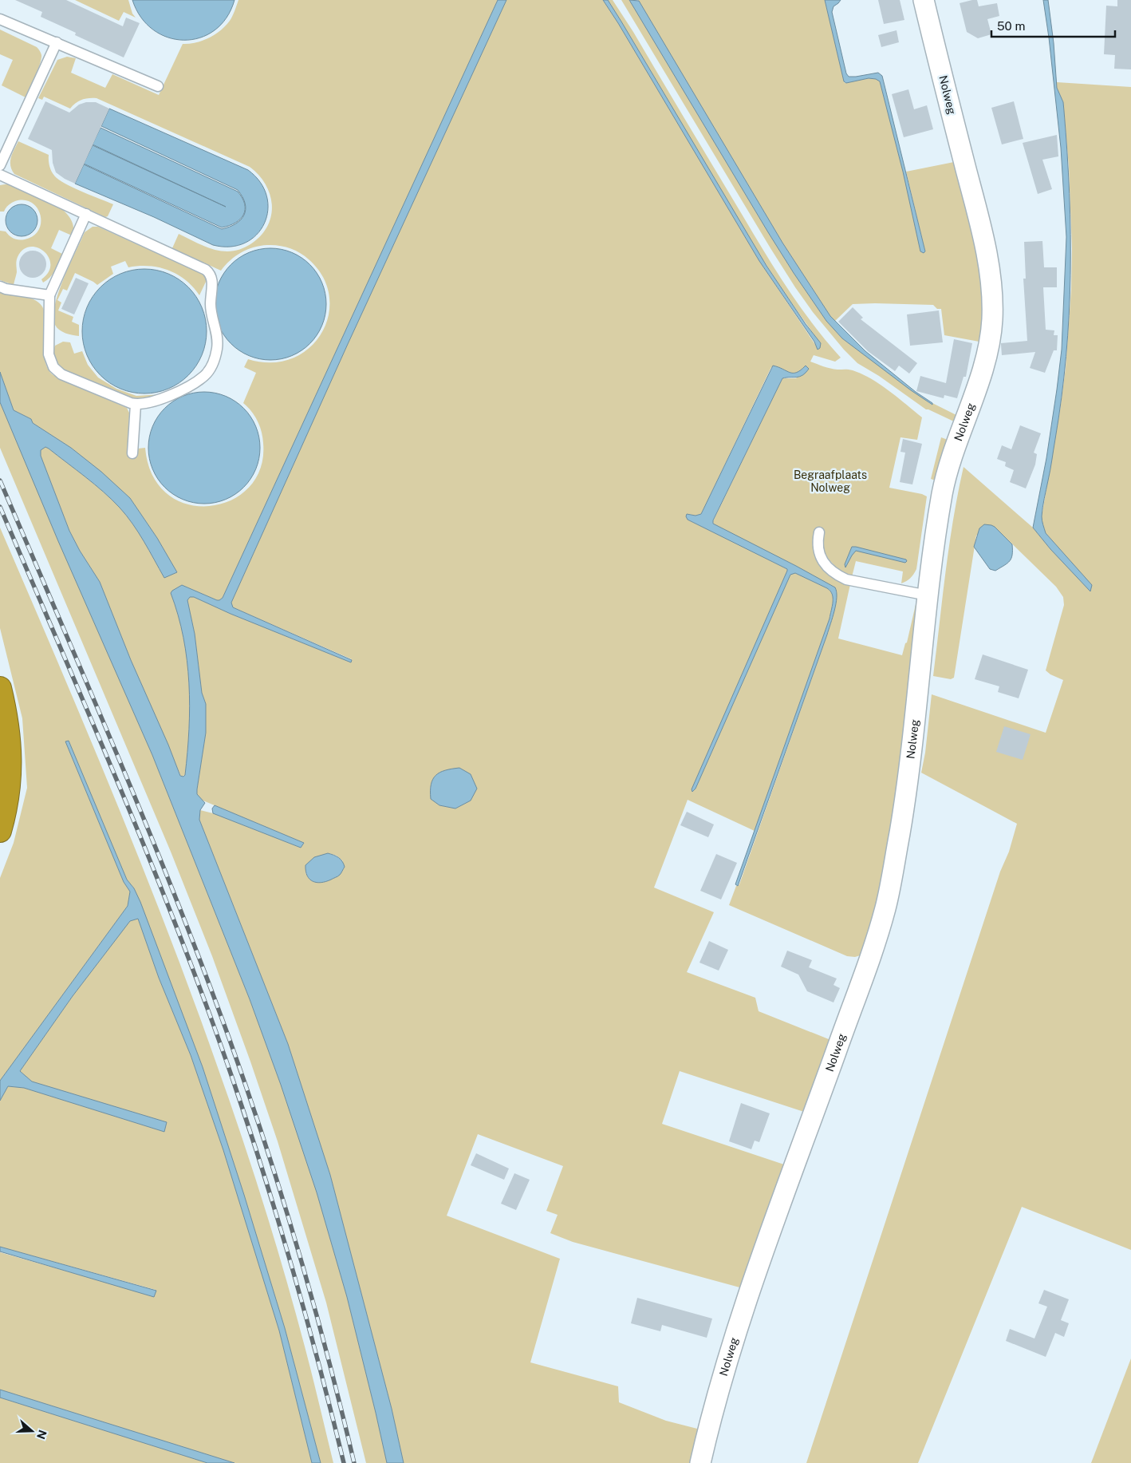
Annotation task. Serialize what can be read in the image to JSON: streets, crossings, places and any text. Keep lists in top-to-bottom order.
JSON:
{
  "streets": {
    "street": ["Nolweg"]
  },
  "parks": ["Begraafplaats Nolweg"],
  "scale_bar": "50 m",
  "north": "right"
}
